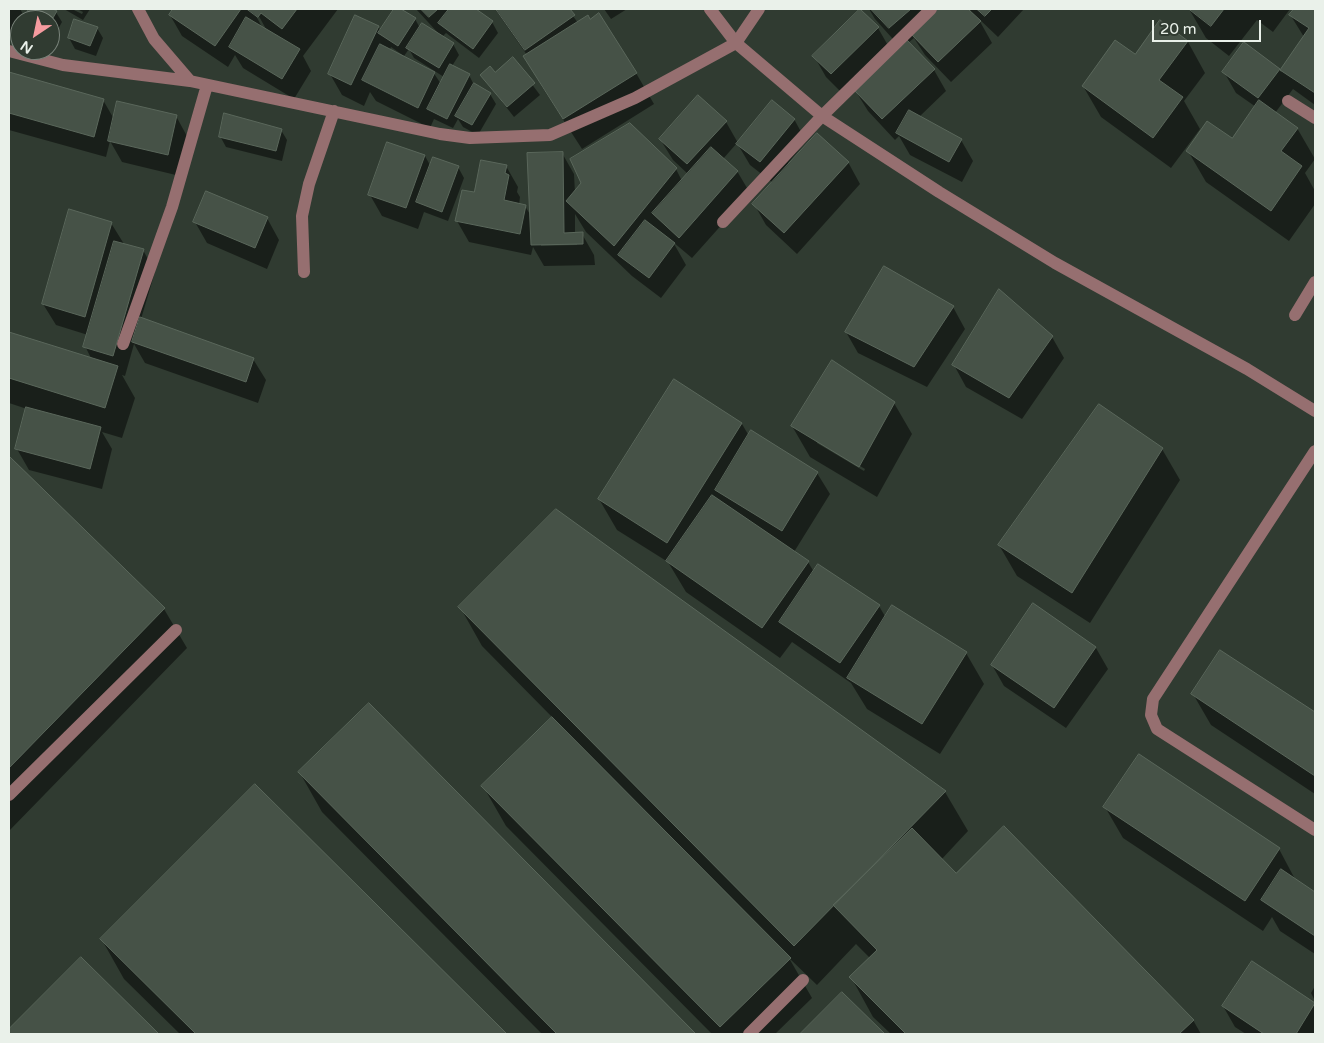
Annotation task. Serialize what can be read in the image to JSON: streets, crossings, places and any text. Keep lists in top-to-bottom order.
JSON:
{
  "scale_bar": "20 m",
  "north": "bottom left"
}
